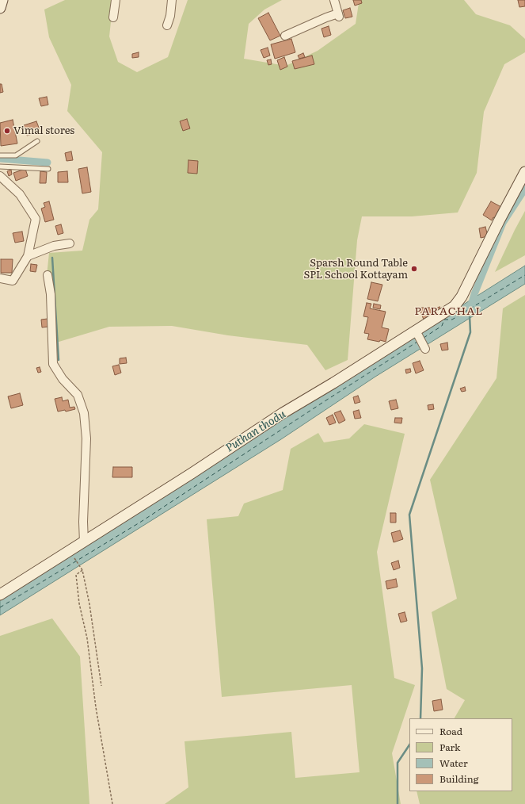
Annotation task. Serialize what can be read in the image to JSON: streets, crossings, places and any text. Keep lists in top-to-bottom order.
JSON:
{
  "districts": ["PARACHAL"],
  "water": ["Puthan thodu"],
  "places": ["Vimal stores", "Sparsh Round Table SPL School Kottayam"],
  "legend": [
    "Road",
    "Park",
    "Water",
    "Building"
  ]
}
